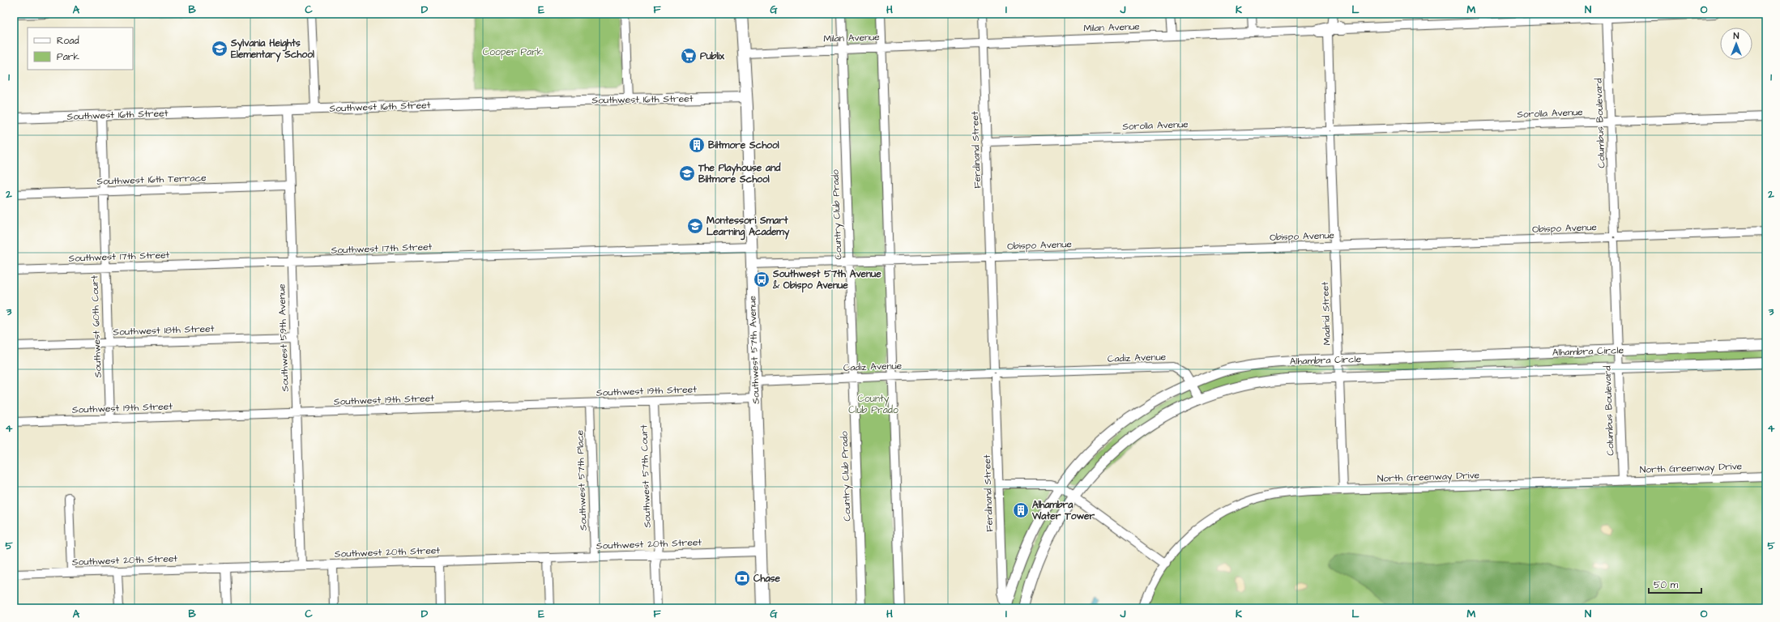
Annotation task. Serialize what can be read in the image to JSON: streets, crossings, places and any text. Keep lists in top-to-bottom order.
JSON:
{
  "streets": {
    "main road": ["Southwest 57th Avenue"],
    "street": [
      "Milan Avenue",
      "Southwest 16th Street",
      "Sorolla Avenue",
      "Columbus Boulevard",
      "Ferdinand Street",
      "Southwest 16th Terrace",
      "Country Club Prado",
      "Obispo Avenue",
      "Southwest 17th Street",
      "Madrid Street",
      "Southwest 60th Court",
      "Southwest 18th Street",
      "Southwest 59th Avenue",
      "Alhambra Circle",
      "Cadiz Avenue",
      "Southwest 19th Street",
      "North Greenway Drive",
      "Southwest 57th Court",
      "Southwest 57th Place",
      "Southwest 20th Street"
    ]
  },
  "crossings": [
    ["Milan Avenue", "Columbus Boulevard"],
    ["Milan Avenue", "Ferdinand Street"],
    ["Milan Avenue", "Country Club Prado"],
    ["Milan Avenue", "Madrid Street"],
    ["Milan Avenue", "Southwest 57th Avenue"],
    ["Southwest 16th Street", "Southwest 60th Court"],
    ["Southwest 16th Street", "Southwest 59th Avenue"],
    ["Southwest 16th Street", "Southwest 57th Avenue"],
    ["Sorolla Avenue", "Columbus Boulevard"],
    ["Sorolla Avenue", "Ferdinand Street"],
    ["Sorolla Avenue", "Madrid Street"],
    ["Columbus Boulevard", "Obispo Avenue"],
    ["Columbus Boulevard", "Alhambra Circle"],
    ["Columbus Boulevard", "North Greenway Drive"],
    ["Ferdinand Street", "Obispo Avenue"],
    ["Ferdinand Street", "Alhambra Circle"],
    ["Ferdinand Street", "Cadiz Avenue"],
    ["Southwest 16th Terrace", "Southwest 60th Court"],
    ["Southwest 16th Terrace", "Southwest 59th Avenue"],
    ["Country Club Prado", "Obispo Avenue"],
    ["Country Club Prado", "Cadiz Avenue"],
    ["Obispo Avenue", "Madrid Street"],
    ["Obispo Avenue", "Southwest 57th Avenue"],
    ["Southwest 17th Street", "Southwest 60th Court"],
    ["Southwest 17th Street", "Southwest 59th Avenue"],
    ["Southwest 17th Street", "Southwest 57th Avenue"],
    ["Madrid Street", "Alhambra Circle"],
    ["Madrid Street", "North Greenway Drive"],
    ["Southwest 60th Court", "Southwest 18th Street"],
    ["Southwest 60th Court", "Southwest 19th Street"],
    ["Southwest 18th Street", "Southwest 59th Avenue"],
    ["Southwest 59th Avenue", "Southwest 19th Street"],
    ["Southwest 59th Avenue", "Southwest 20th Street"],
    ["Southwest 57th Avenue", "Cadiz Avenue"],
    ["Southwest 57th Avenue", "Southwest 19th Street"],
    ["Southwest 57th Avenue", "Southwest 20th Street"],
    ["Alhambra Circle", "Cadiz Avenue"],
    ["Southwest 19th Street", "Southwest 57th Court"],
    ["Southwest 19th Street", "Southwest 57th Place"],
    ["Southwest 57th Court", "Southwest 20th Street"],
    ["Southwest 57th Place", "Southwest 20th Street"]
  ],
  "parks": ["Cooper Park", "County Club Prado"],
  "places": {
    "school or university": ["Sylvania Heights Elementary School", "The Playhouse and Biltmore School", "Montessori Smart Learning Academy"],
    "supermarket": ["Publix"],
    "building": ["Biltmore School", "Alhambra Water Tower"],
    "bus stop": ["Southwest 57th Avenue & Obispo Avenue"],
    "bank": ["Chase"]
  },
  "legend": ["Road", "Park"],
  "scale_bar": "50 m",
  "north": "top",
  "grid": {
    "columns": [
      "A",
      "B",
      "C",
      "D",
      "E",
      "F",
      "G",
      "H",
      "I",
      "J",
      "K",
      "L",
      "M",
      "N",
      "O"
    ],
    "rows": [
      "1",
      "2",
      "3",
      "4",
      "5"
    ]
  }
}
